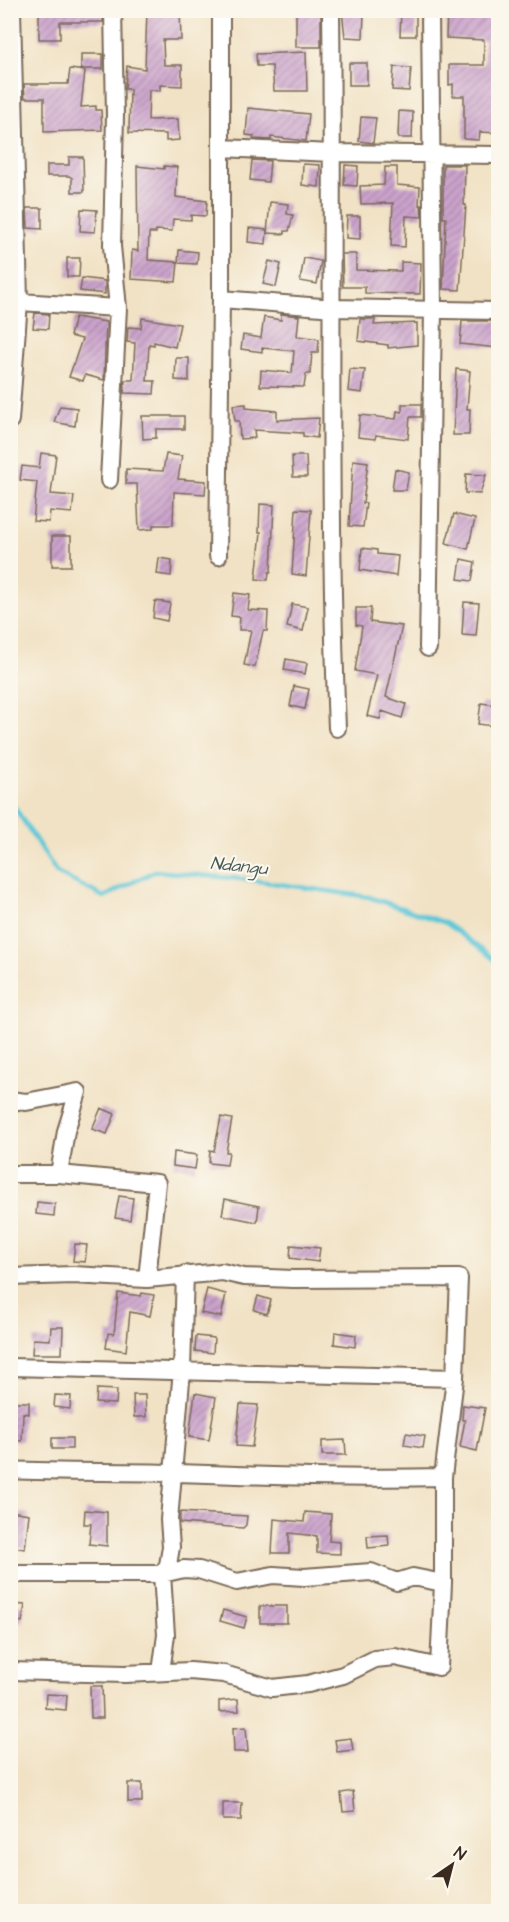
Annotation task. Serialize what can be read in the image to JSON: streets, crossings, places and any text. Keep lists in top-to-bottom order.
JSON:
{
  "water": ["Ndangu"],
  "north": "top right"
}
